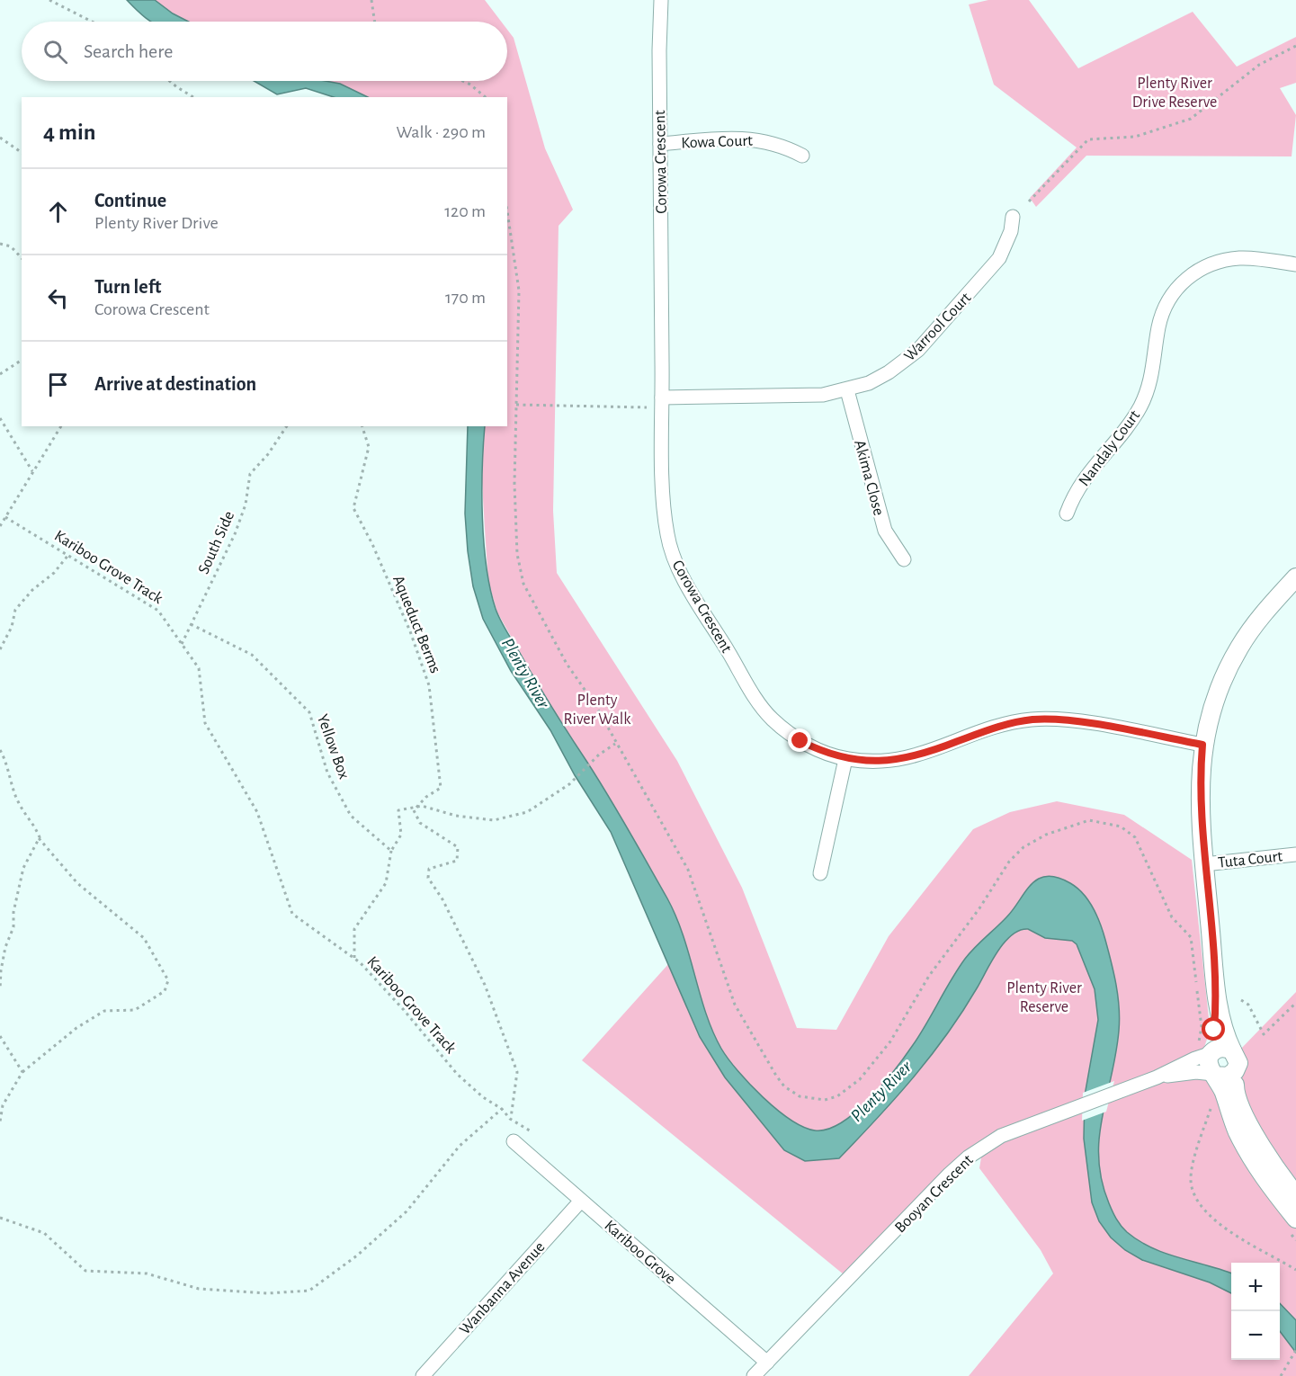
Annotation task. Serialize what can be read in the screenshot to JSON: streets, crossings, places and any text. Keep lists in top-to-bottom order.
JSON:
{
  "streets": {
    "street": [
      "Kowa Court",
      "Corowa Crescent",
      "Warrool Court",
      "Nandaly Court",
      "Akima Close",
      "Tuta Court",
      "Booyan Crescent",
      "Kariboo Grove",
      "Wanbanna Avenue"
    ],
    "path": [
      "South Side",
      "Kariboo Grove Track",
      "Aqueduct Berms",
      "Yellow Box"
    ]
  },
  "crossings": [
    ["Kowa Court", "Corowa Crescent"],
    ["Corowa Crescent", "Warrool Court"],
    ["Warrool Court", "Akima Close"],
    ["South Side", "Kariboo Grove Track"],
    ["South Side", "Yellow Box"],
    ["Booyan Crescent", "Kariboo Grove"],
    ["Kariboo Grove", "Wanbanna Avenue"]
  ],
  "water": ["Plenty River"],
  "parks": ["Plenty River Drive Reserve", "Plenty River Walk", "Plenty River Reserve"],
  "page": {
    "search": "Search here",
    "heading": ["4 min", "Walk · 290 m"],
    "list": [
      ["Continue", "Plenty River Drive", "120 m"],
      ["Turn left", "Corowa Crescent", "170 m"],
      "Arrive at destination"
    ],
    "map_buttons": ["+", "−"]
  }
}
